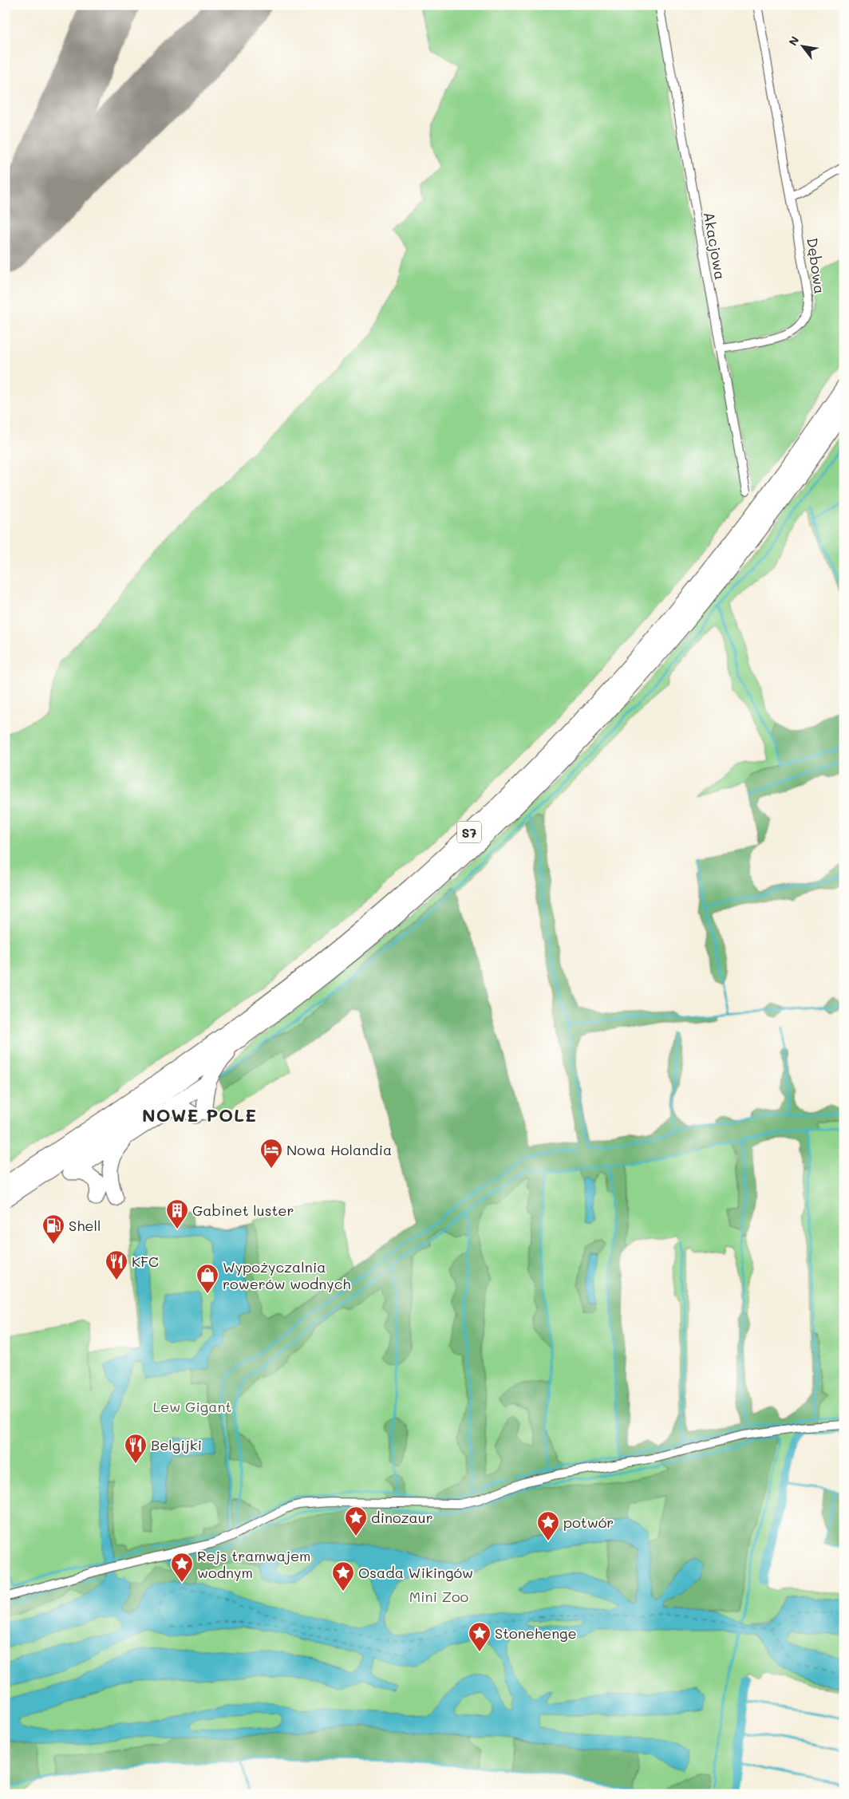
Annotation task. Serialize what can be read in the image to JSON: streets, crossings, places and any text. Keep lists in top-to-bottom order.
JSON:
{
  "streets": {
    "highway": ["S7"],
    "street": ["Akacjowa", "Dębowa"]
  },
  "crossings": [
    ["Akacjowa", "Dębowa"]
  ],
  "districts": ["NOWE POLE"],
  "parks": ["Lew Gigant", "Mini Zoo"],
  "places": {
    "hotel": ["Nowa Holandia"],
    "building": ["Gabinet luster"],
    "fuel station": ["Shell"],
    "restaurant": ["KFC", "Belgijki"],
    "shop": ["Wypożyczalnia rowerów wodnych"],
    "place": [
      "dinozaur",
      "potwór",
      "Rejs tramwajem wodnym",
      "Osada Wikingów",
      "Stonehenge"
    ]
  },
  "north": "top left"
}
